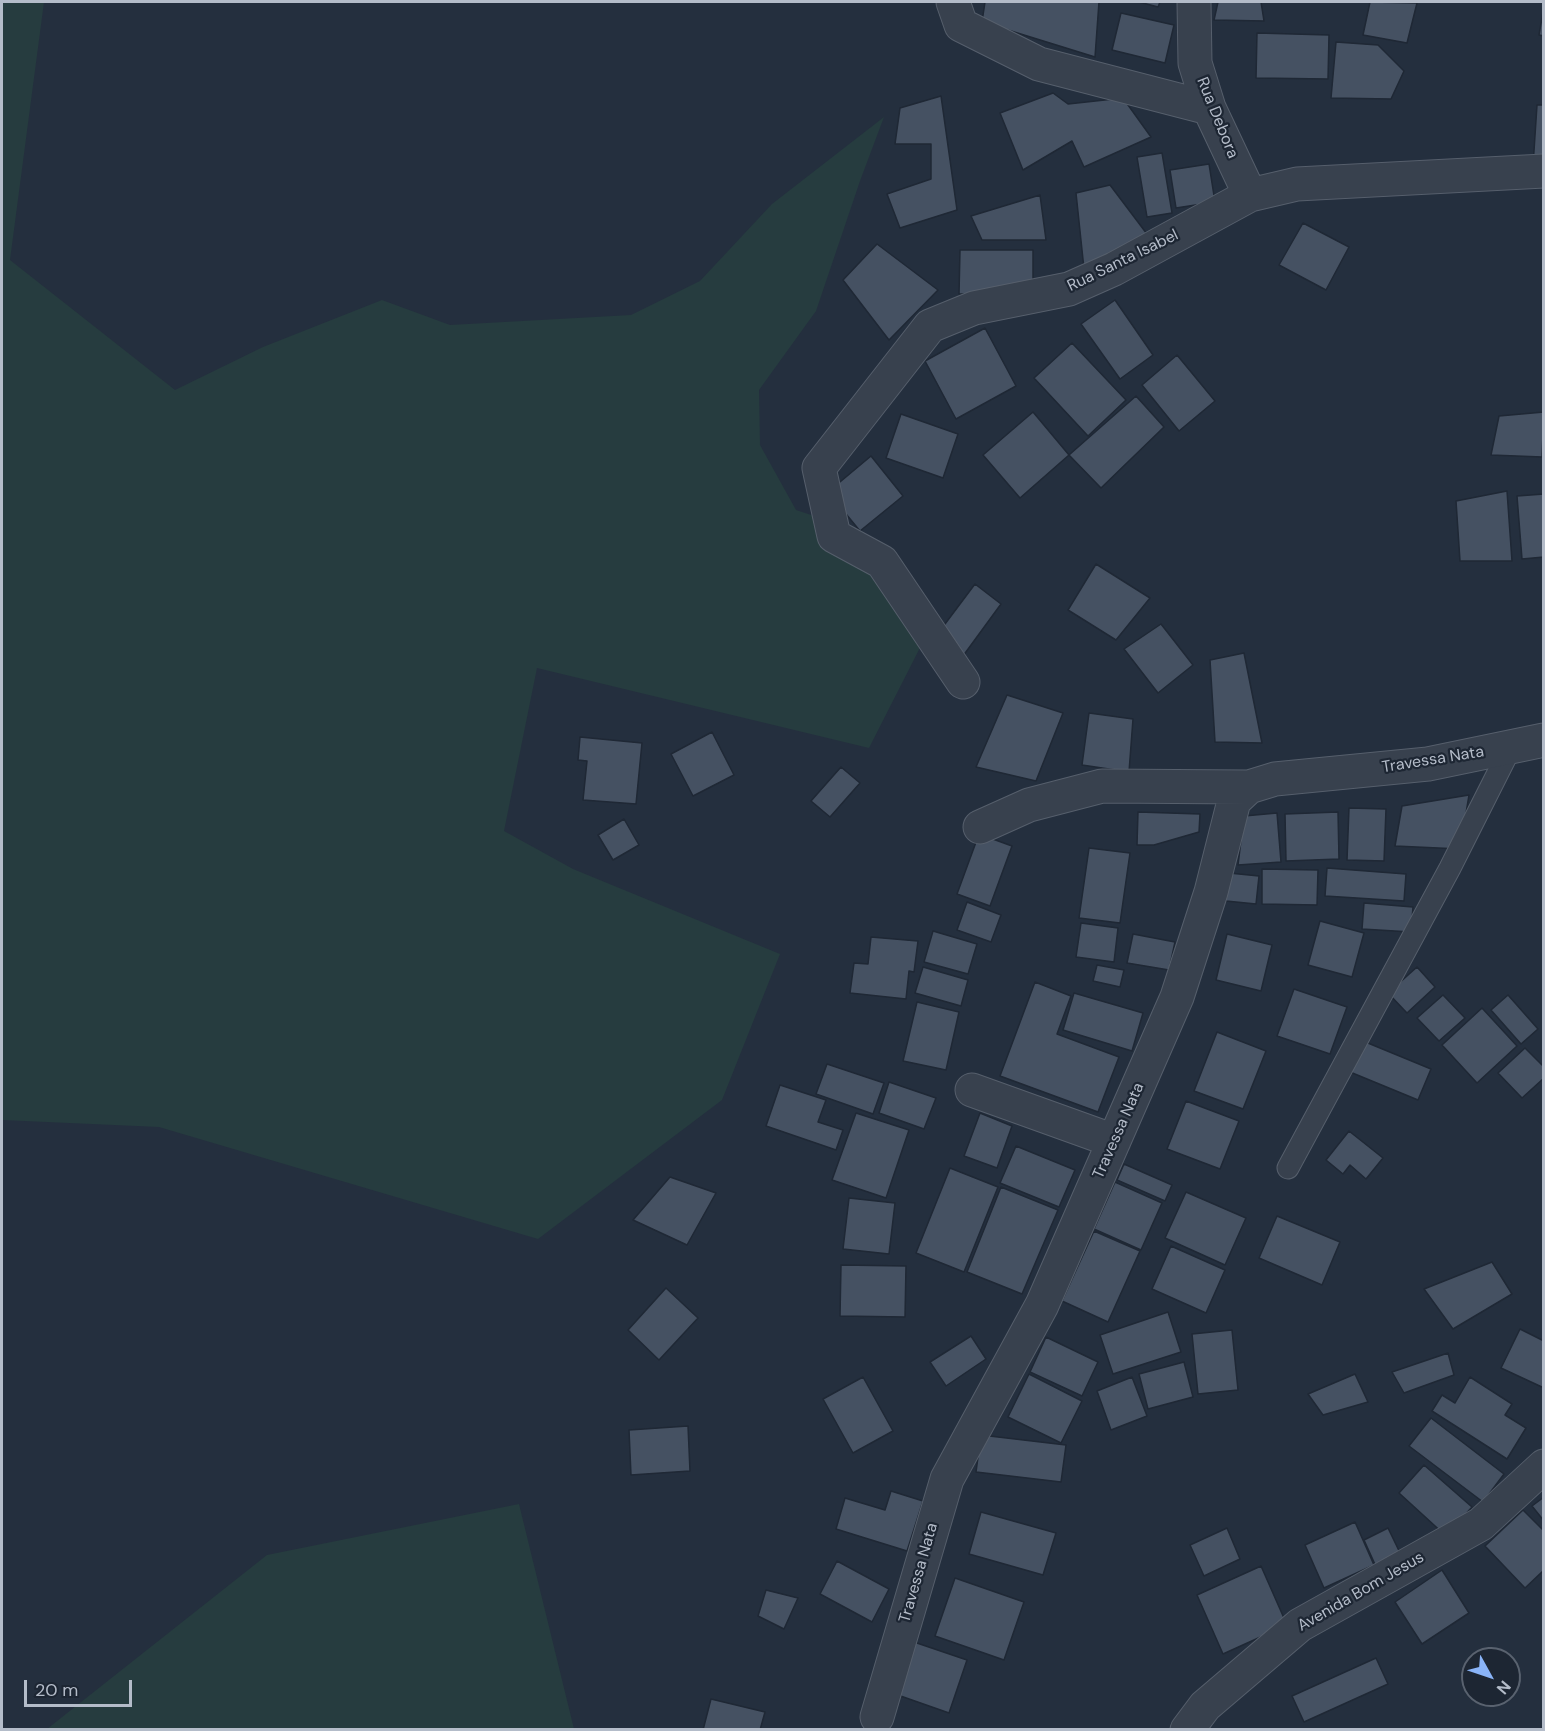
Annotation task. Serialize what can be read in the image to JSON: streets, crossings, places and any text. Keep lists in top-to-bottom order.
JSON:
{
  "streets": {
    "street": [
      "Rua Debora",
      "Rua Santa Isabel",
      "Travessa Nata",
      "Avenida Bom Jesus"
    ]
  },
  "crossings": [
    ["Rua Debora", "Rua Santa Isabel"]
  ],
  "scale_bar": "20 m",
  "north": "bottom right"
}
